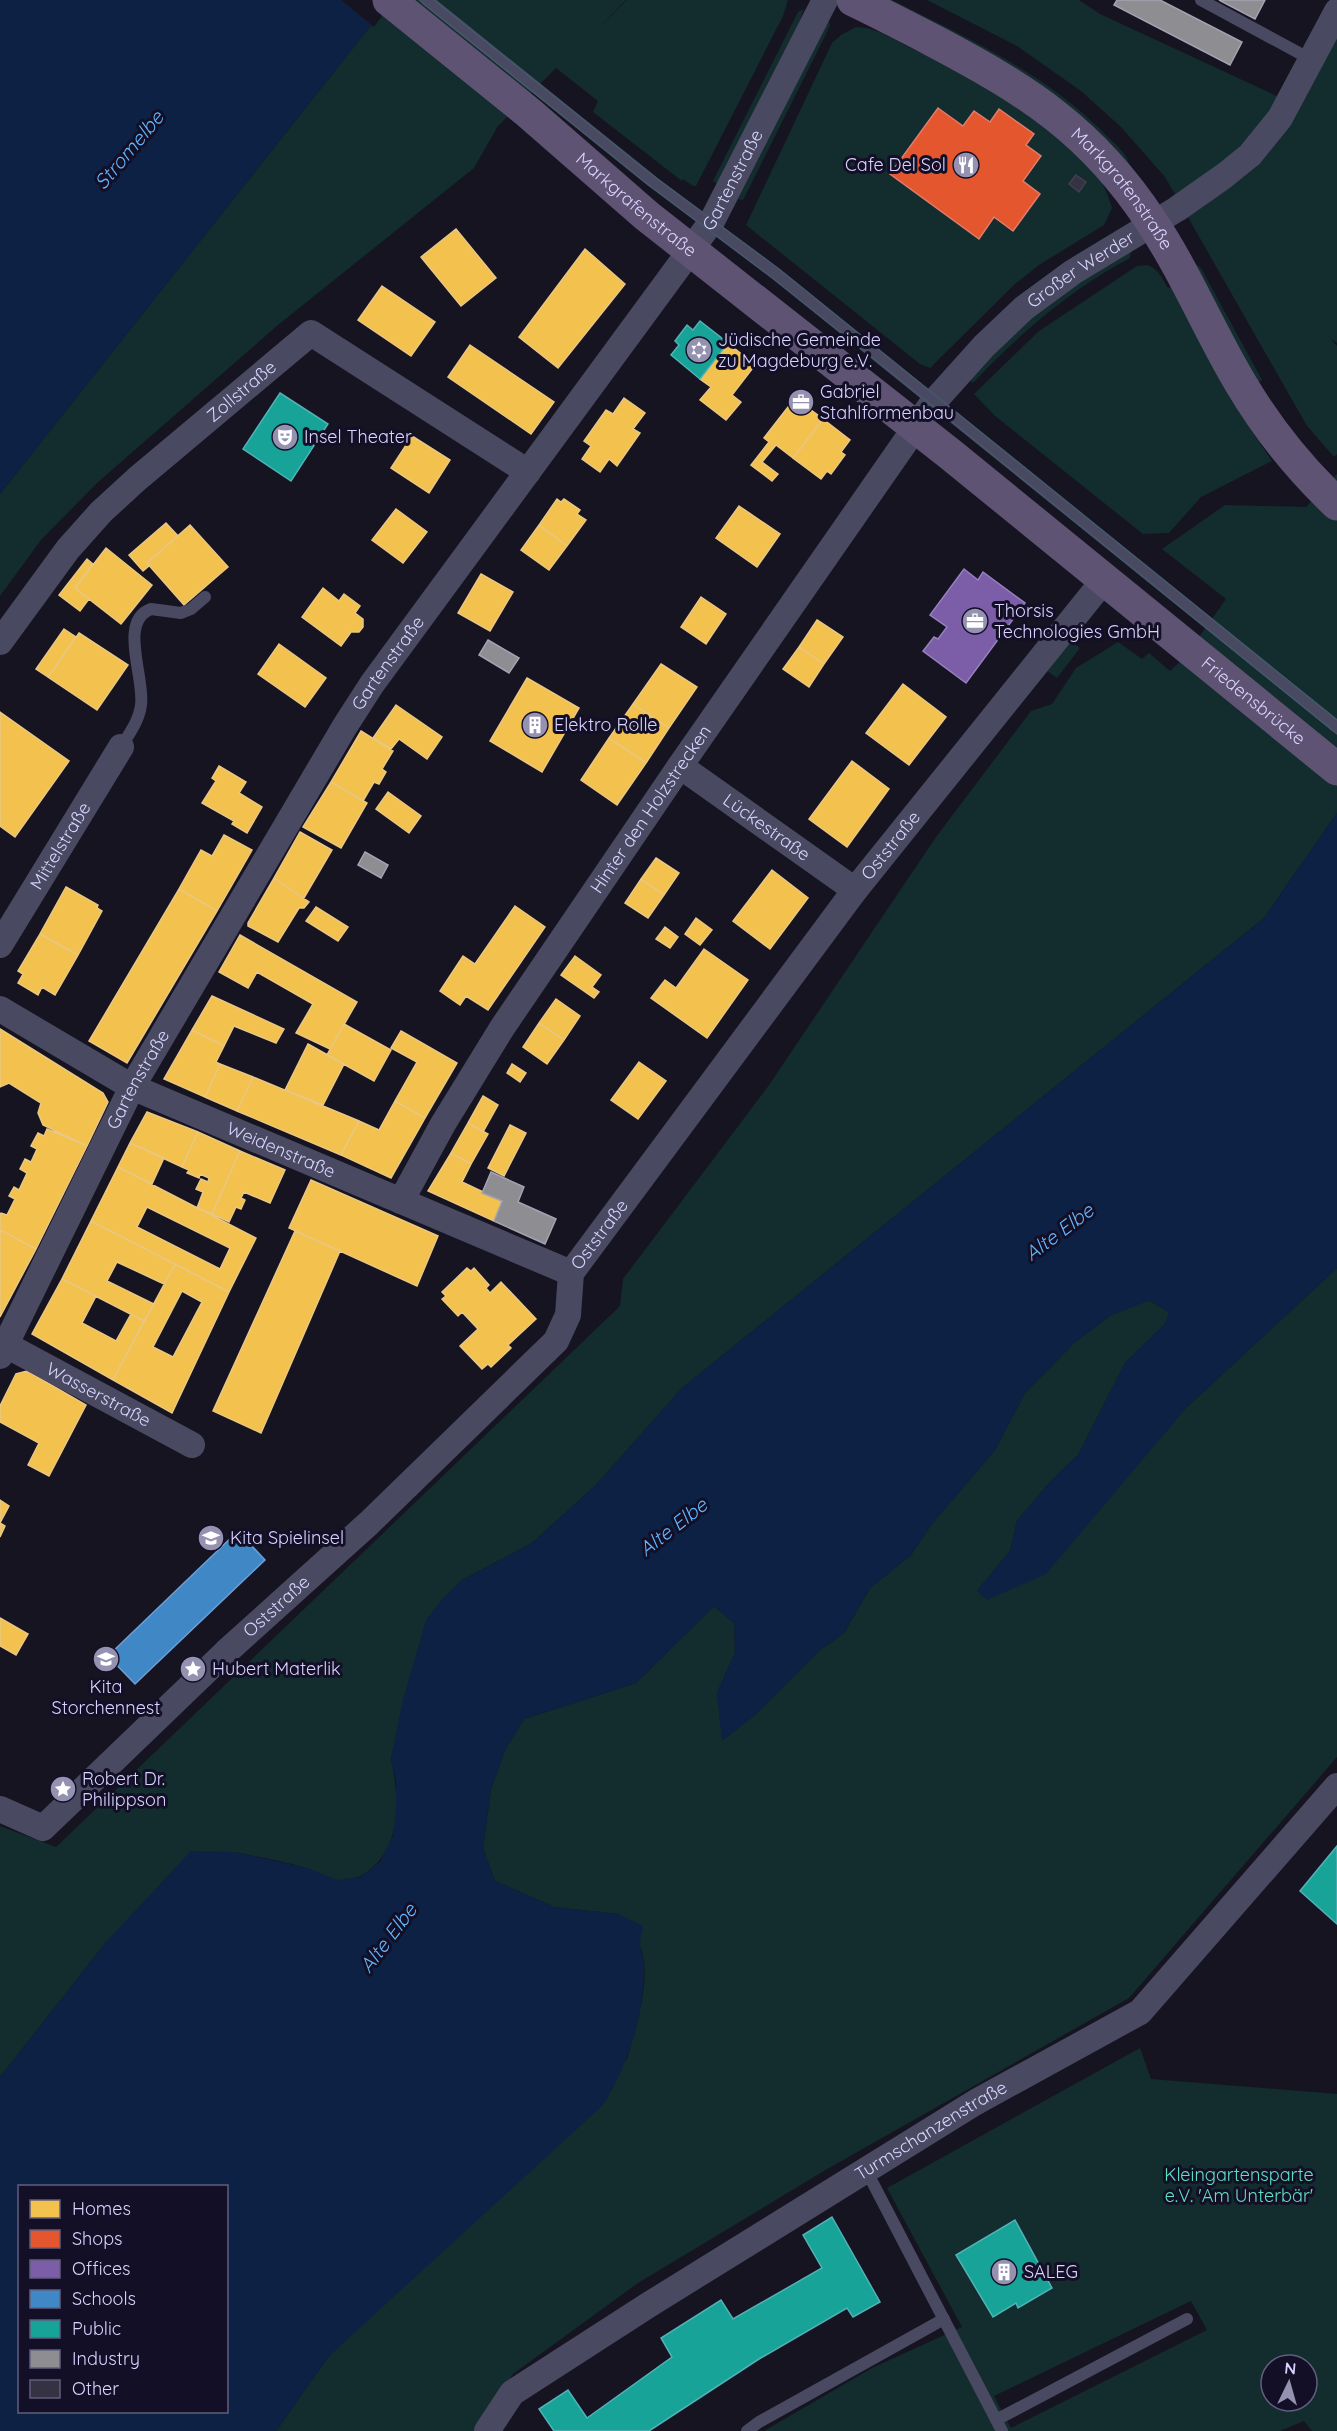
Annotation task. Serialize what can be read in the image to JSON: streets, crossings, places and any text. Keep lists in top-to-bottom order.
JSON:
{
  "streets": {
    "main road": ["Markgrafenstraße", "Friedensbrücke"],
    "street": [
      "Gartenstraße",
      "Großer Werder",
      "Zollstraße",
      "Hinter den Holzstrecken",
      "Lückestraße",
      "Mittelstraße",
      "Oststraße",
      "Weidenstraße",
      "Wasserstraße",
      "Turmschanzenstraße"
    ]
  },
  "crossings": [
    ["Gartenstraße", "Markgrafenstraße"],
    ["Gartenstraße", "Zollstraße"],
    ["Gartenstraße", "Weidenstraße"],
    ["Gartenstraße", "Wasserstraße"],
    ["Markgrafenstraße", "Großer Werder"],
    ["Markgrafenstraße", "Friedensbrücke"],
    ["Markgrafenstraße", "Hinter den Holzstrecken"],
    ["Markgrafenstraße", "Oststraße"],
    ["Großer Werder", "Hinter den Holzstrecken"],
    ["Friedensbrücke", "Oststraße"],
    ["Hinter den Holzstrecken", "Lückestraße"],
    ["Hinter den Holzstrecken", "Weidenstraße"],
    ["Lückestraße", "Oststraße"],
    ["Oststraße", "Weidenstraße"]
  ],
  "water": ["Stromelbe", "Alte Elbe"],
  "parks": ["Kleingartensparte e.V. 'Am Unterbär'"],
  "places": {
    "restaurant": ["Cafe Del Sol"],
    "synagogue": ["Jüdische Gemeinde zu Magdeburg e.V."],
    "office": ["Gabriel Stahlformenbau", "Thorsis Technologies GmbH"],
    "theatre": ["Insel Theater"],
    "building": ["Elektro Rolle", "SALEG"],
    "school or university": ["Kita Spielinsel", "Kita Storchennest"],
    "place": ["Hubert Materlik", "Robert Dr. Philippson"]
  },
  "legend": [
    "Homes",
    "Shops",
    "Offices",
    "Schools",
    "Public",
    "Industry",
    "Other"
  ],
  "north": "top"
}
